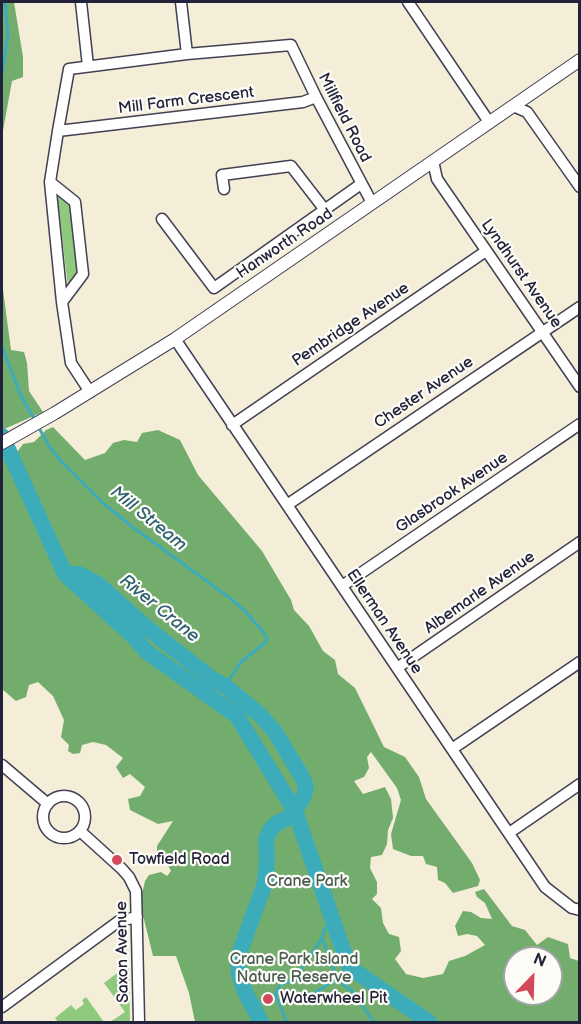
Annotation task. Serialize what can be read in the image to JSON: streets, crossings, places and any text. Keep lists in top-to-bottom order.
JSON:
{
  "streets": {
    "main road": ["Hanworth Road"],
    "street": [
      "Mill Farm Crescent",
      "Millfield Road",
      "Lyndhurst Avenue",
      "Pembridge Avenue",
      "Chester Avenue",
      "Glasbrook Avenue",
      "Albemarle Avenue",
      "Ellerman Avenue",
      "Saxon Avenue"
    ]
  },
  "crossings": [
    ["Mill Farm Crescent", "Millfield Road"],
    ["Millfield Road", "Hanworth Road"],
    ["Hanworth Road", "Lyndhurst Avenue"],
    ["Hanworth Road", "Ellerman Avenue"],
    ["Lyndhurst Avenue", "Pembridge Avenue"],
    ["Lyndhurst Avenue", "Chester Avenue"],
    ["Pembridge Avenue", "Ellerman Avenue"],
    ["Chester Avenue", "Ellerman Avenue"],
    ["Glasbrook Avenue", "Ellerman Avenue"],
    ["Albemarle Avenue", "Ellerman Avenue"]
  ],
  "water": ["Mill Stream", "River Crane"],
  "parks": ["Crane Park", "Crane Park Island Nature Reserve"],
  "places": ["Towfield Road", "Waterwheel Pit"],
  "north": "top right"
}
